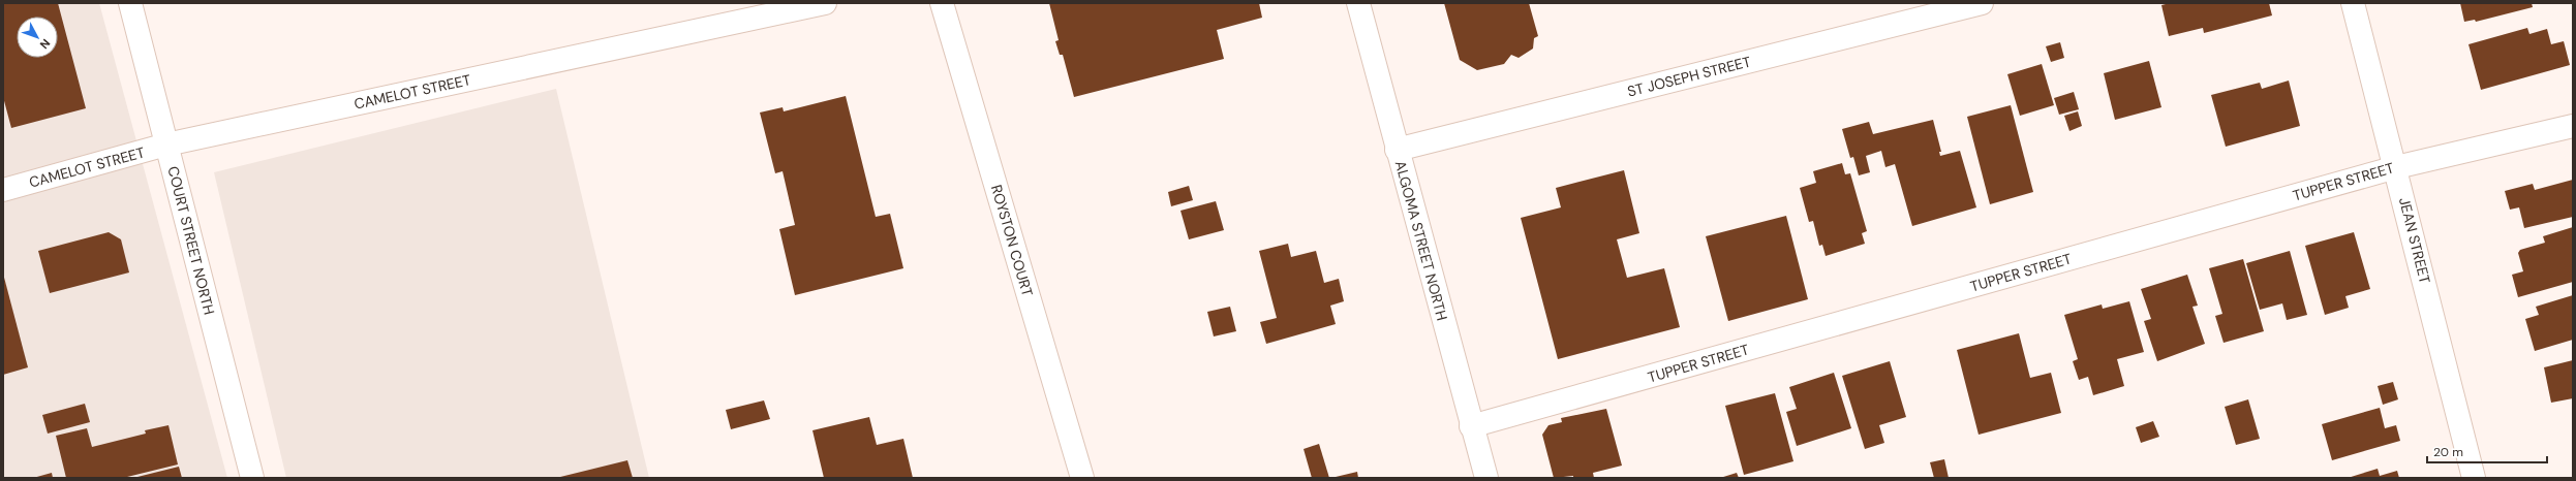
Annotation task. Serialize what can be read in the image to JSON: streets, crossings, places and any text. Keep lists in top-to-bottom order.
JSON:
{
  "streets": {
    "street": [
      "ST JOSEPH STREET",
      "CAMELOT STREET",
      "TUPPER STREET",
      "COURT STREET NORTH",
      "ROYSTON COURT",
      "ALGOMA STREET NORTH",
      "JEAN STREET"
    ]
  },
  "crossings": [
    ["ST JOSEPH STREET", "ALGOMA STREET NORTH"],
    ["CAMELOT STREET", "COURT STREET NORTH"],
    ["TUPPER STREET", "ALGOMA STREET NORTH"],
    ["TUPPER STREET", "JEAN STREET"]
  ],
  "scale_bar": "20 m",
  "north": "bottom right"
}
